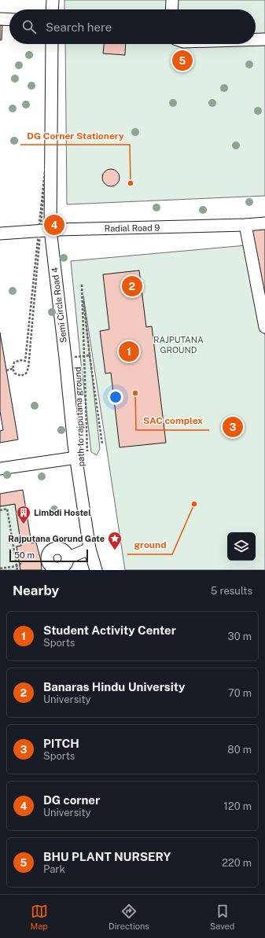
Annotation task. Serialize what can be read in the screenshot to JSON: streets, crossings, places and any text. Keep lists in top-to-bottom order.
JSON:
{
  "streets": {
    "street": ["Radial Road 9", "Semi Circle Road 4"],
    "path": ["path to rajputana ground"]
  },
  "crossings": [
    ["Radial Road 9", "Semi Circle Road 4"],
    ["Semi Circle Road 4", "path to rajputana ground"]
  ],
  "parks": ["RAJPUTANA GROUND"],
  "places": {
    "other": ["DG Corner Stationery", "SAC complex", "ground"],
    "building": ["Limbdi Hostel"],
    "place": ["Rajputana Gorund Gate"]
  },
  "scale_bar": "50 m",
  "page": {
    "search": "Search here",
    "pins": [
      "5",
      "4",
      "2",
      "1",
      "3"
    ],
    "scale": "50 m",
    "heading": ["Nearby", "5 results"],
    "list": [
      {
        "mark": "1",
        "name": "Student Activity Center",
        "note": "Sports",
        "value": "30 m"
      },
      {
        "mark": "2",
        "name": "Banaras Hindu University",
        "note": "University",
        "value": "70 m"
      },
      {
        "mark": "3",
        "name": "PITCH",
        "note": "Sports",
        "value": "80 m"
      },
      {
        "mark": "4",
        "name": "DG corner",
        "note": "University",
        "value": "120 m"
      },
      {
        "mark": "5",
        "name": "BHU PLANT NURSERY",
        "note": "Park",
        "value": "220 m"
      }
    ],
    "nav": ["Map", "Directions", "Saved"]
  }
}
